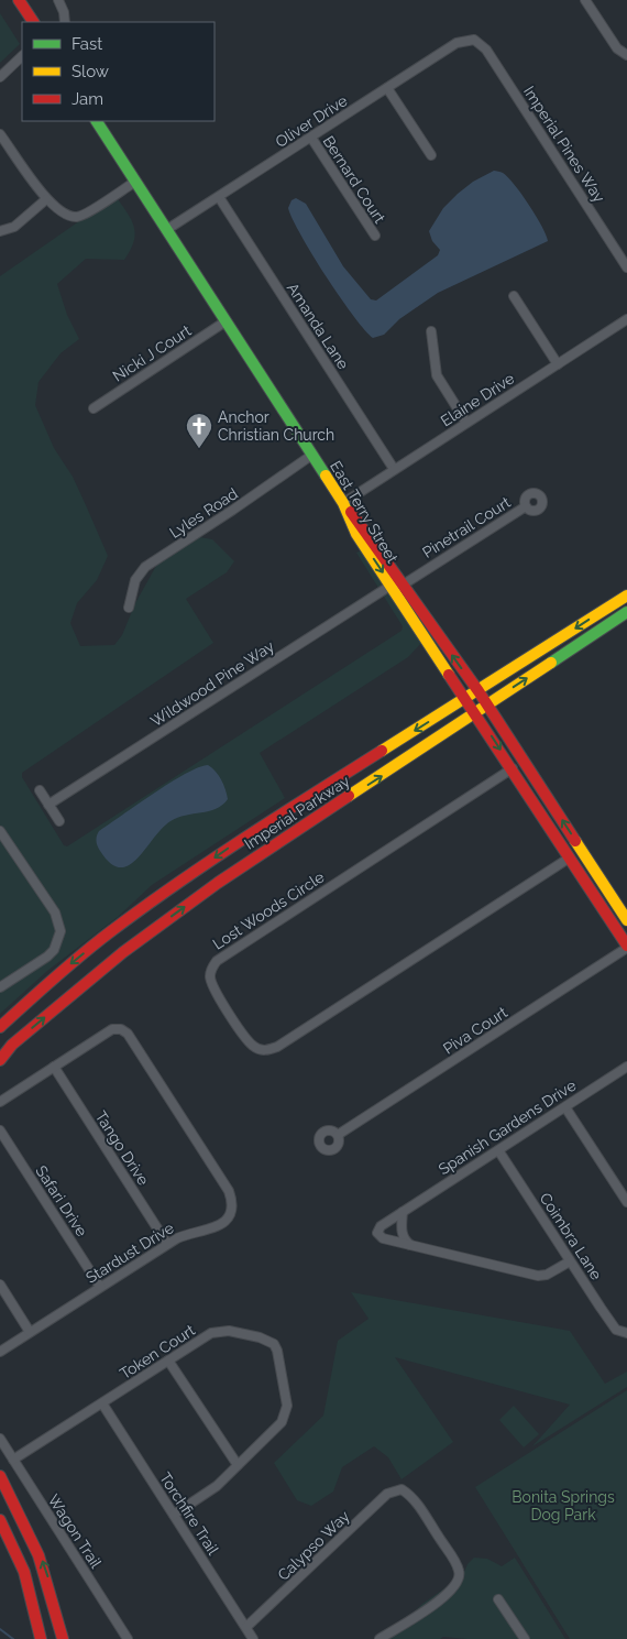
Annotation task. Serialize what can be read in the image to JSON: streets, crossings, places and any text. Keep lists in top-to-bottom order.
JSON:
{
  "streets": {
    "main road": ["East Terry Street", "Imperial Parkway"],
    "street": [
      "Oliver Drive",
      "Imperial Pines Way",
      "Bernard Court",
      "Amanda Lane",
      "Nicki J Court",
      "Elaine Drive",
      "Lyles Road",
      "Pinetrail Court",
      "Wildwood Pine Way",
      "Lost Woods Circle",
      "Piva Court",
      "Spanish Gardens Drive",
      "Tango Drive",
      "Safari Drive",
      "Coimbra Lane",
      "Stardust Drive",
      "Token Court",
      "Torchfire Trail",
      "Wagon Trail",
      "Calypso Way"
    ]
  },
  "crossings": [
    ["Oliver Drive", "Imperial Pines Way"],
    ["Oliver Drive", "Bernard Court"],
    ["Oliver Drive", "Amanda Lane"],
    ["Oliver Drive", "East Terry Street"],
    ["Amanda Lane", "Elaine Drive"],
    ["Nicki J Court", "East Terry Street"],
    ["Elaine Drive", "East Terry Street"],
    ["East Terry Street", "Lyles Road"],
    ["East Terry Street", "Pinetrail Court"],
    ["East Terry Street", "Wildwood Pine Way"],
    ["East Terry Street", "Imperial Parkway"],
    ["East Terry Street", "Lost Woods Circle"],
    ["East Terry Street", "Piva Court"],
    ["Pinetrail Court", "Wildwood Pine Way"],
    ["Spanish Gardens Drive", "Coimbra Lane"],
    ["Tango Drive", "Stardust Drive"],
    ["Safari Drive", "Stardust Drive"],
    ["Token Court", "Torchfire Trail"],
    ["Token Court", "Wagon Trail"],
    ["Torchfire Trail", "Calypso Way"]
  ],
  "parks": ["Bonita Springs Dog Park"],
  "places": {
    "church": ["Anchor Christian Church"]
  },
  "legend": ["Fast", "Slow", "Jam"]
}
